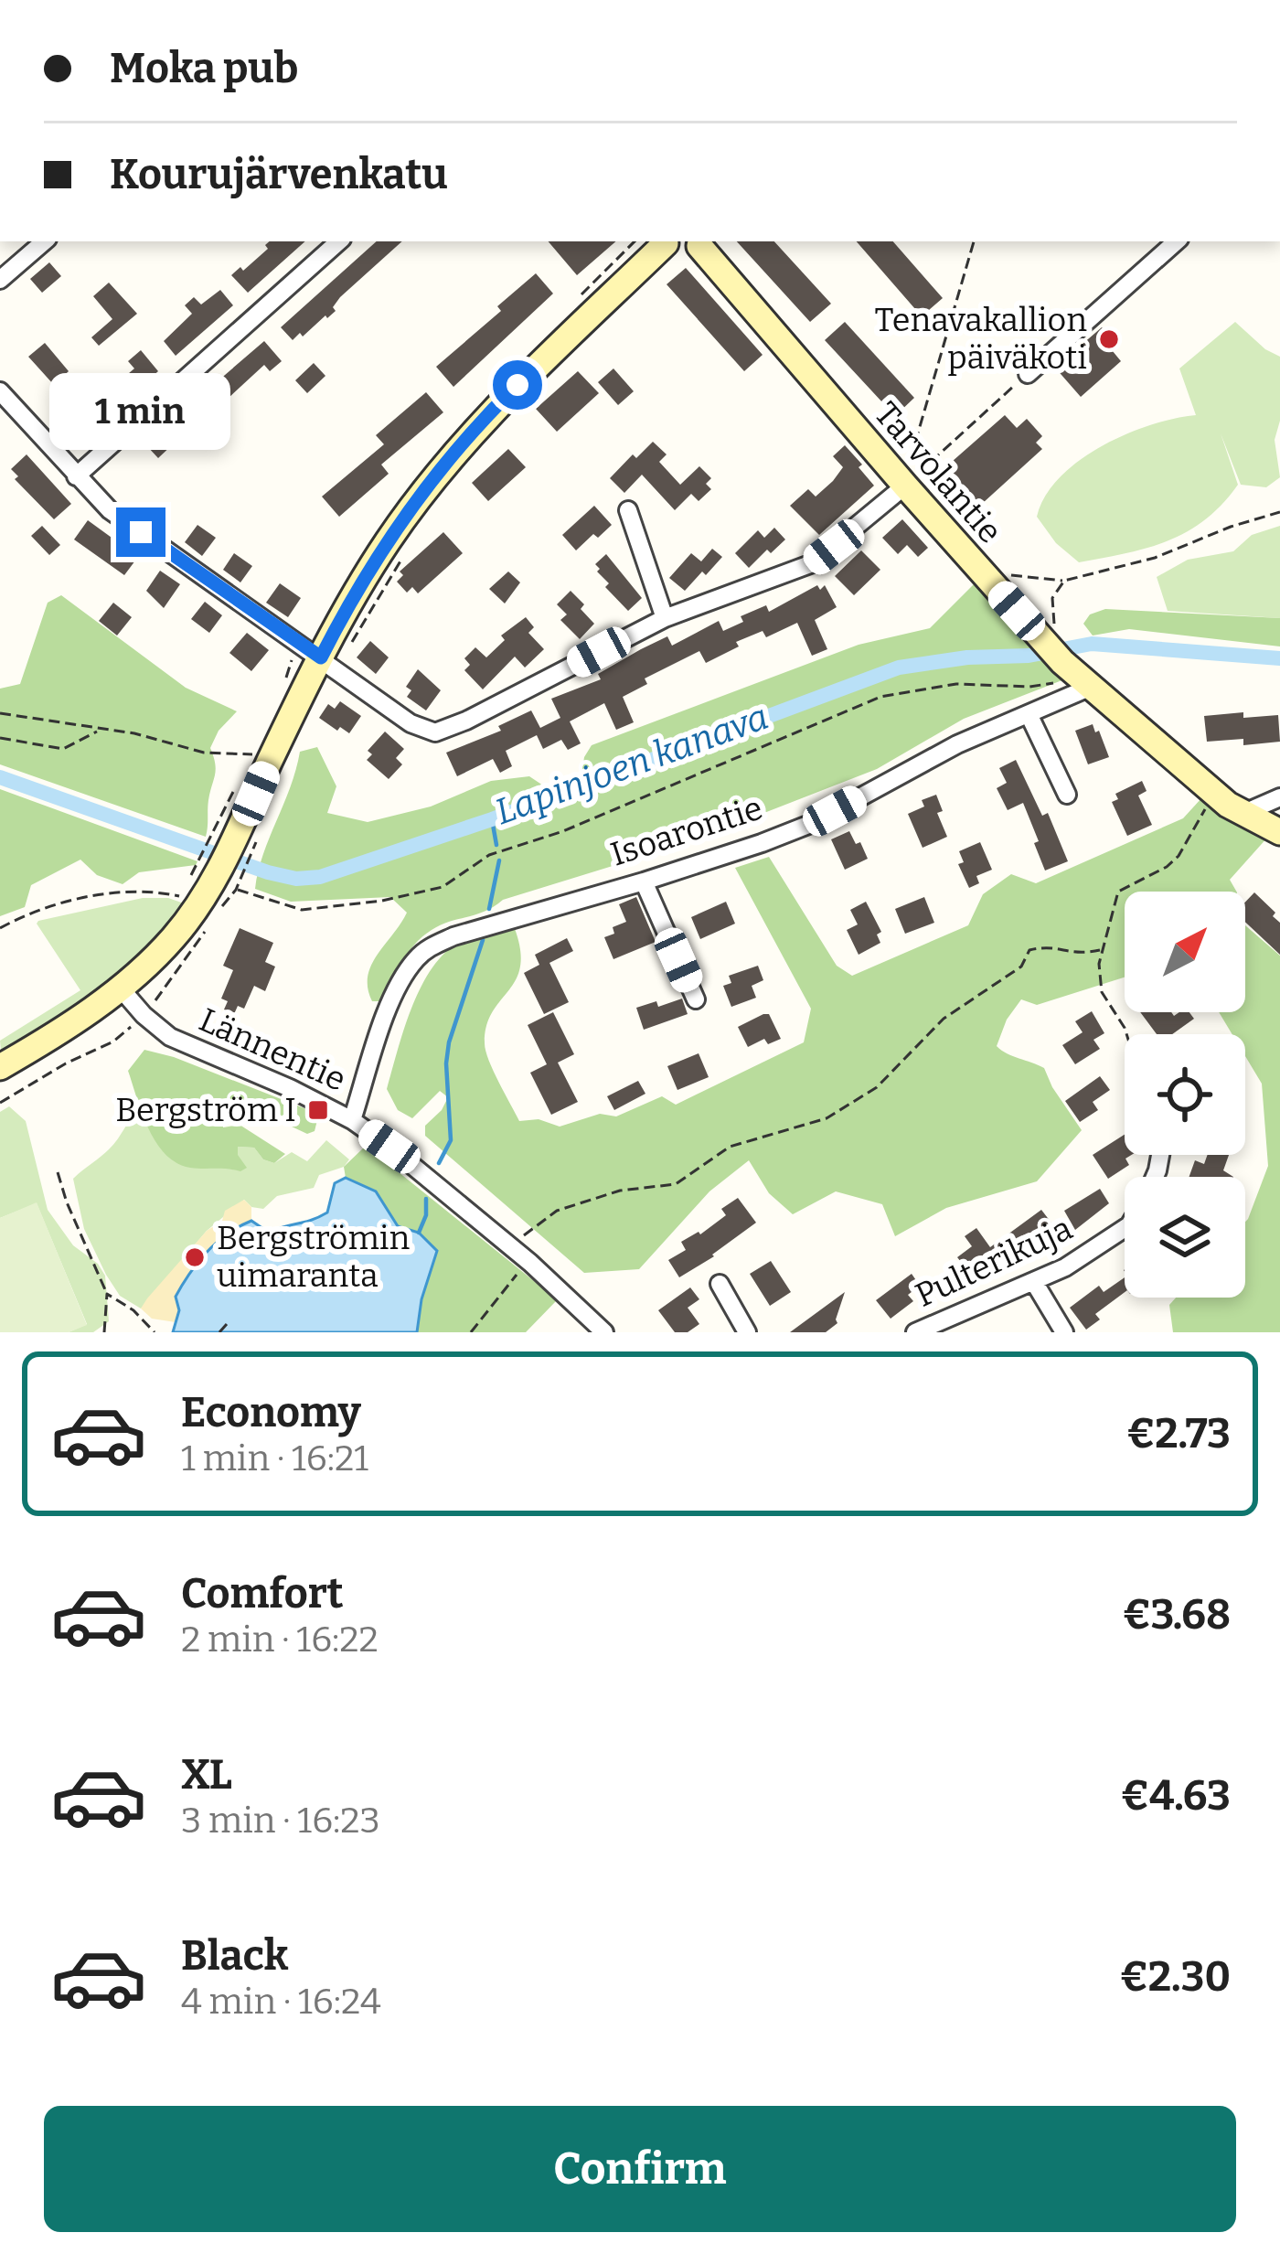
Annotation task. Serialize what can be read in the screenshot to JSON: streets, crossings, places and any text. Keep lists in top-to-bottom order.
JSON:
{
  "streets": {
    "main road": ["Tarvolantie"],
    "street": ["Isoarontie", "Lännentie", "Pulterikuja"]
  },
  "crossings": [
    ["Tarvolantie", "Isoarontie"],
    ["Isoarontie", "Lännentie"]
  ],
  "water": ["Lapinjoen kanava"],
  "places": {
    "other": ["Tenavakallion päiväkoti", "Bergströmin uimaranta"],
    "transit": ["Bergström I"]
  },
  "north": "top right",
  "page": {
    "banner": ["Moka pub", "Kourujärvenkatu"],
    "bubble": "1 min",
    "list": [
      {
        "name": "Economy",
        "note": "1 min · 16:21",
        "value": "€2.73"
      },
      {
        "name": "Comfort",
        "note": "2 min · 16:22",
        "value": "€3.68"
      },
      {
        "name": "XL",
        "note": "3 min · 16:23",
        "value": "€4.63"
      },
      {
        "name": "Black",
        "note": "4 min · 16:24",
        "value": "€2.30"
      }
    ],
    "buttons": "Confirm"
  }
}
